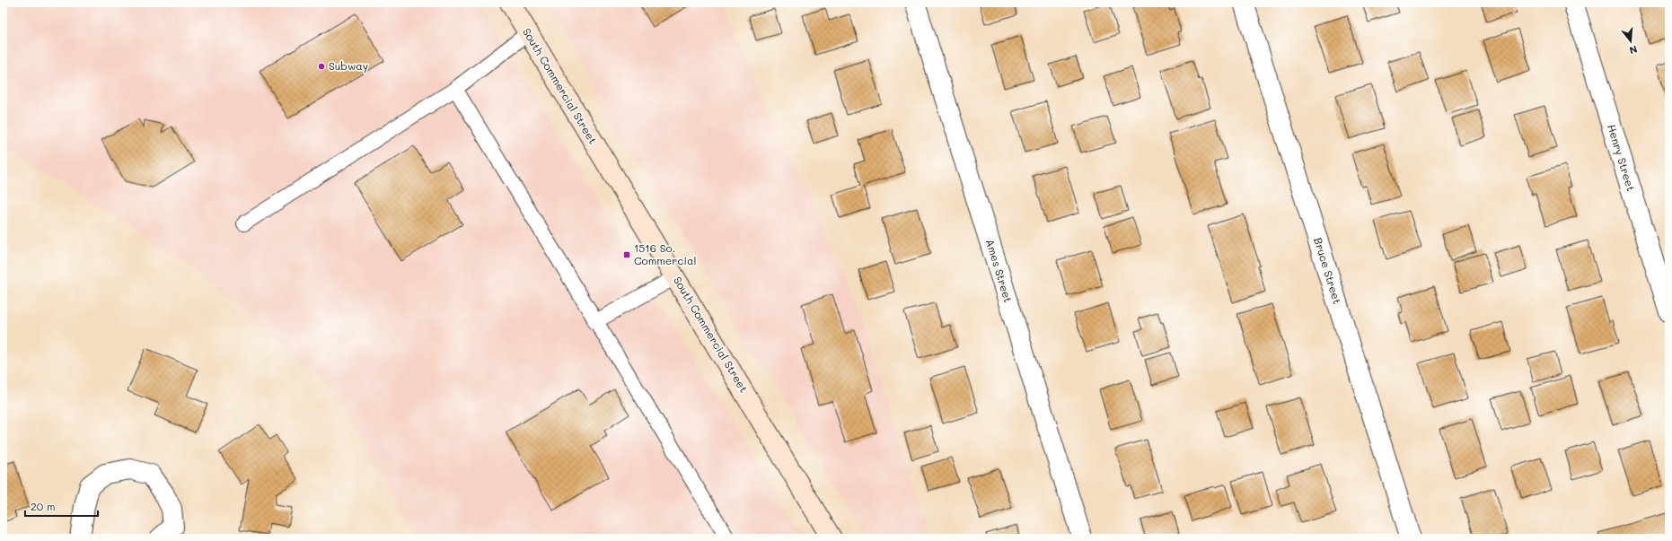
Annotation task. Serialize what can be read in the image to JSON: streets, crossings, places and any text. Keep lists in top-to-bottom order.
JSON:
{
  "streets": {
    "main road": ["South Commercial Street"],
    "street": ["Henry Street", "Ames Street", "Bruce Street"]
  },
  "places": {
    "other": ["Subway"],
    "transit": ["1516 So. Commercial"]
  },
  "scale_bar": "20 m",
  "north": "bottom"
}
